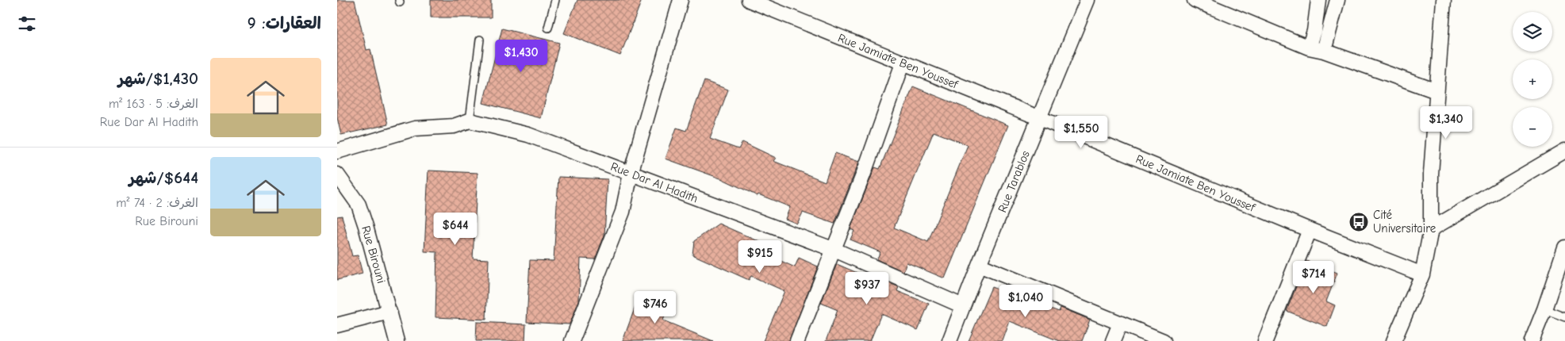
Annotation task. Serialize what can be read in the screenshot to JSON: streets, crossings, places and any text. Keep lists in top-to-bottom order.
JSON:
{
  "streets": {
    "street": [
      "Rue Jamiate Ben Youssef",
      "Rue Tarablos",
      "Rue Dar Al Hadith",
      "Rue Birouni"
    ]
  },
  "crossings": [
    ["Rue Jamiate Ben Youssef", "Rue Tarablos"],
    ["Rue Tarablos", "Rue Dar Al Hadith"]
  ],
  "places": {
    "bus stop": ["Cité Universitaire"]
  },
  "page": {
    "heading": "العقارات: 9",
    "map_buttons": ["+", "−"],
    "price": [
      "$1,430",
      "$1,340",
      "$1,550",
      "$644",
      "$915",
      "$714",
      "$937",
      "$1,040",
      "$746"
    ],
    "list": [
      {
        "name": "$1,430/شهر",
        "note": "الغرف: 5 · 163 m² · Rue Dar Al Hadith"
      },
      {
        "name": "$644/شهر",
        "note": "الغرف: 2 · 74 m² · Rue Birouni"
      }
    ]
  }
}
